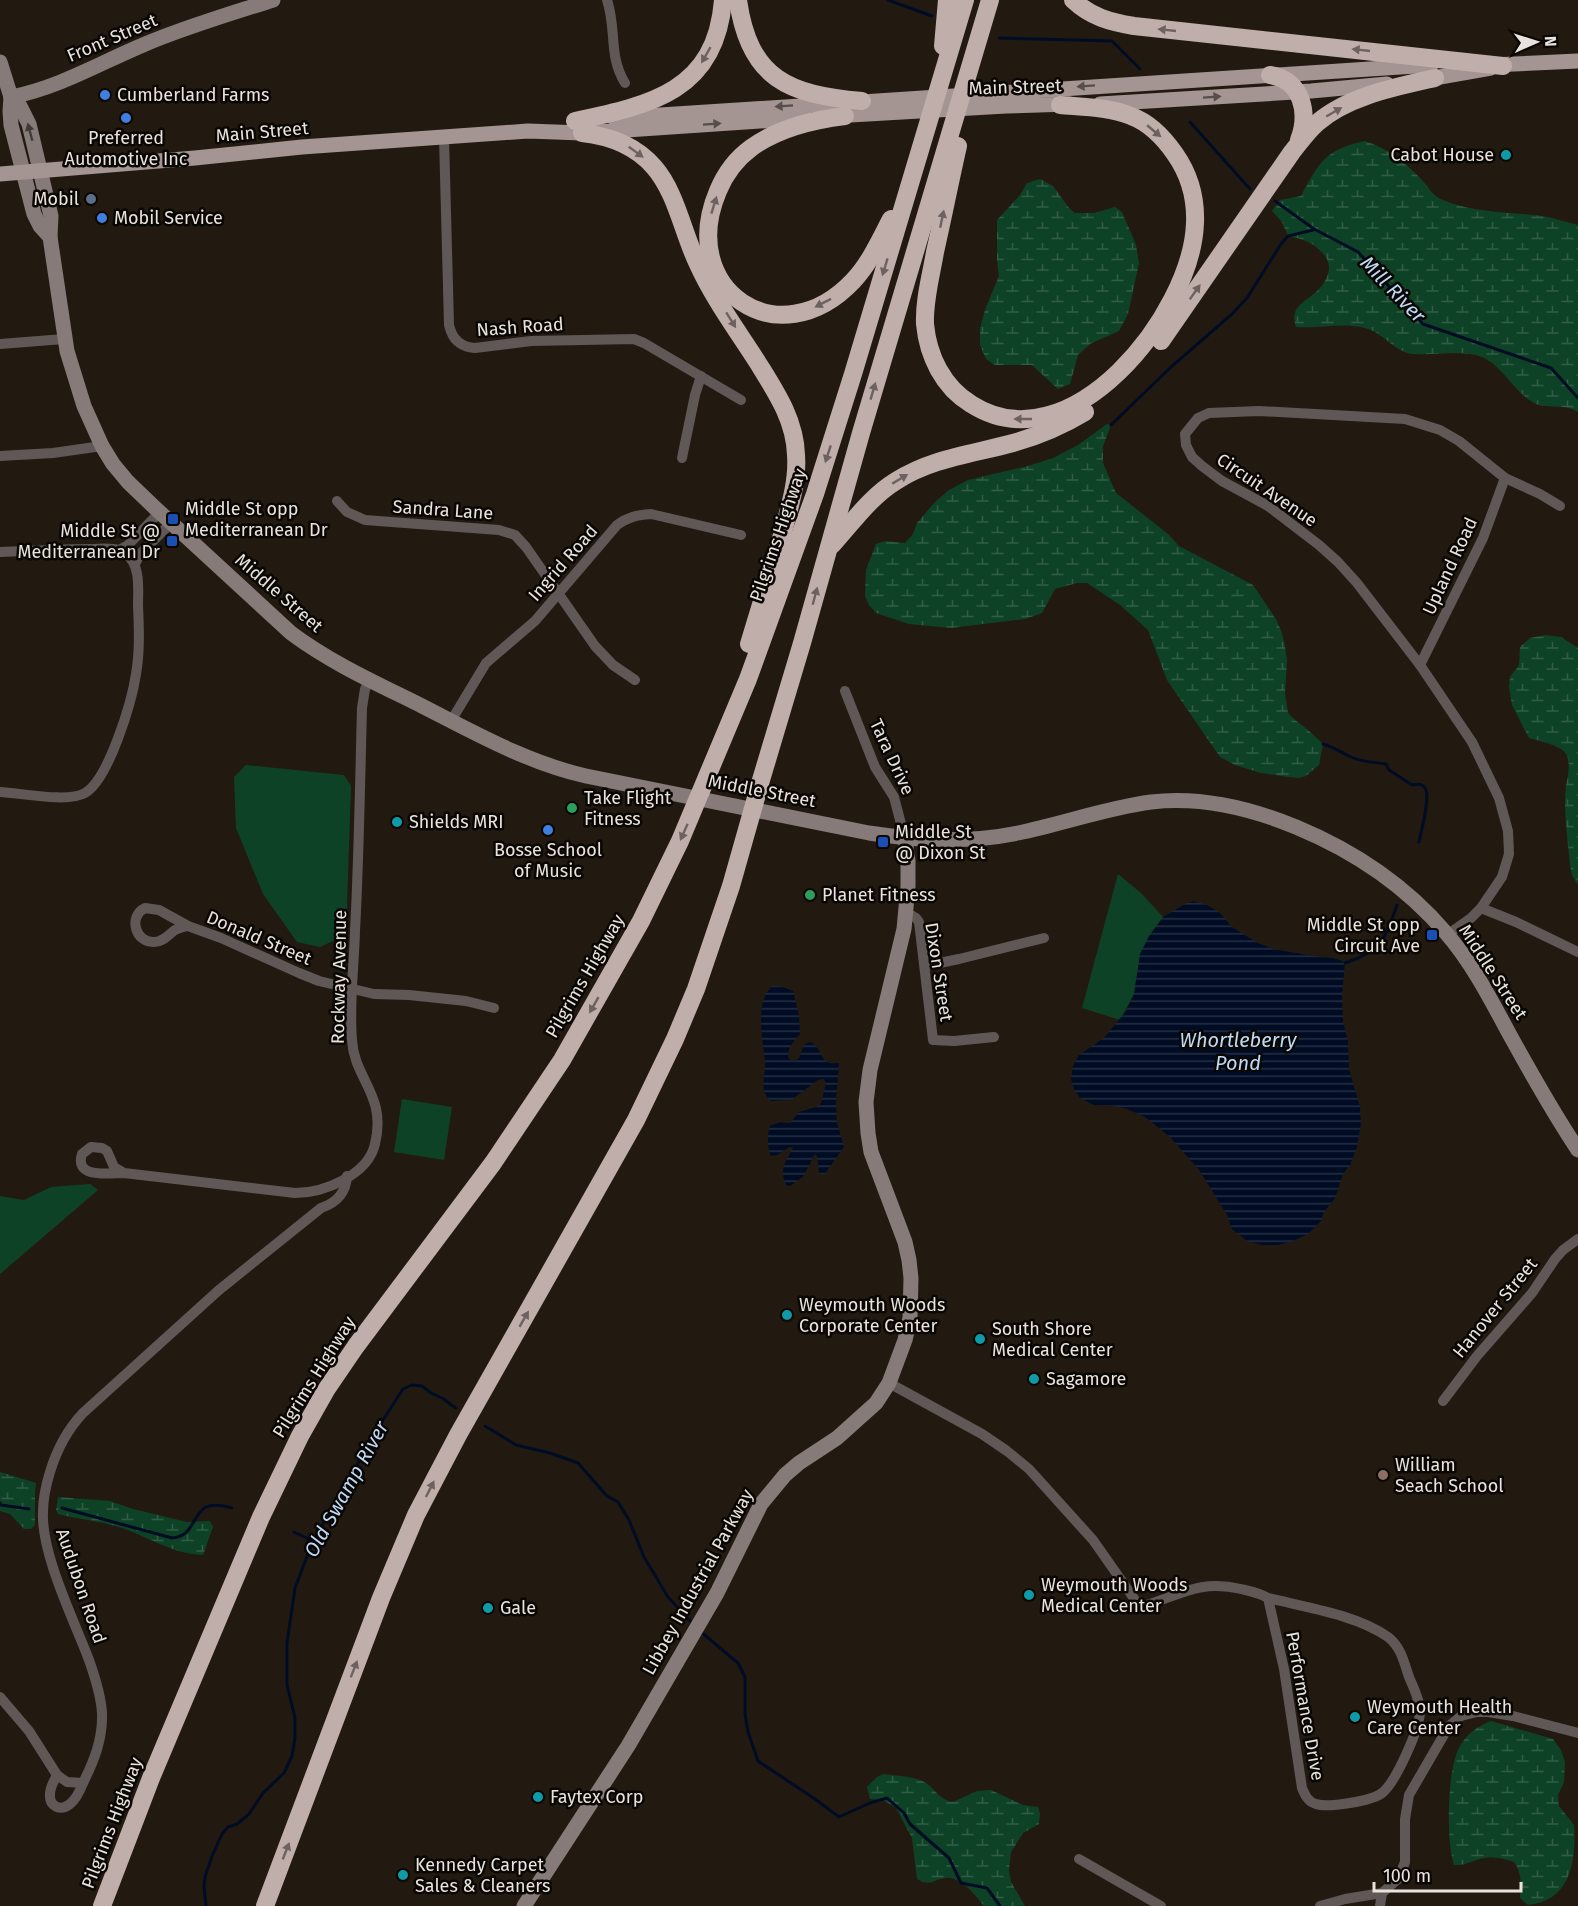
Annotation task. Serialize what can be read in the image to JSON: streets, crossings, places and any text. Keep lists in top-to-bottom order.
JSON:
{
  "streets": {
    "highway": ["Pilgrims Highway"],
    "main road": [
      "Front Street",
      "Main Street",
      "Middle Street",
      "Libbey Industrial Parkway"
    ],
    "street": [
      "Nash Road",
      "Circuit Avenue",
      "Sandra Lane",
      "Ingrid Road",
      "Upland Road",
      "Tara Drive",
      "Donald Street",
      "Dixon Street",
      "Rockway Avenue",
      "Hanover Street",
      "Audubon Road",
      "Performance Drive"
    ]
  },
  "crossings": [
    ["Front Street", "Middle Street"],
    ["Main Street", "Nash Road"],
    ["Main Street", "Middle Street"],
    ["Circuit Avenue", "Upland Road"],
    ["Circuit Avenue", "Middle Street"],
    ["Sandra Lane", "Ingrid Road"],
    ["Ingrid Road", "Middle Street"],
    ["Middle Street", "Tara Drive"],
    ["Middle Street", "Rockway Avenue"],
    ["Middle Street", "Libbey Industrial Parkway"],
    ["Tara Drive", "Libbey Industrial Parkway"],
    ["Donald Street", "Rockway Avenue"],
    ["Dixon Street", "Libbey Industrial Parkway"],
    ["Rockway Avenue", "Audubon Road"],
    ["Libbey Industrial Parkway", "Performance Drive"]
  ],
  "water": ["Mill River", "Whortleberry Pond", "Old Swamp River"],
  "places": {
    "other": [
      "Cumberland Farms",
      "Preferred Automotive Inc",
      "Cabot House",
      "Mobil",
      "Mobil Service",
      "Take Flight Fitness",
      "Shields MRI",
      "Bosse School of Music",
      "Planet Fitness",
      "Weymouth Woods Corporate Center",
      "South Shore Medical Center",
      "Sagamore",
      "William Seach School",
      "Weymouth Woods Medical Center",
      "Gale",
      "Weymouth Health Care Center",
      "Faytex Corp",
      "Kennedy Carpet Sales & Cleaners"
    ],
    "transit": [
      "Middle St opp Mediterranean Dr",
      "Middle St @ Mediterranean Dr",
      "Middle St @ Dixon St",
      "Middle St opp Circuit Ave"
    ]
  },
  "scale_bar": "100 m",
  "north": "right"
}
